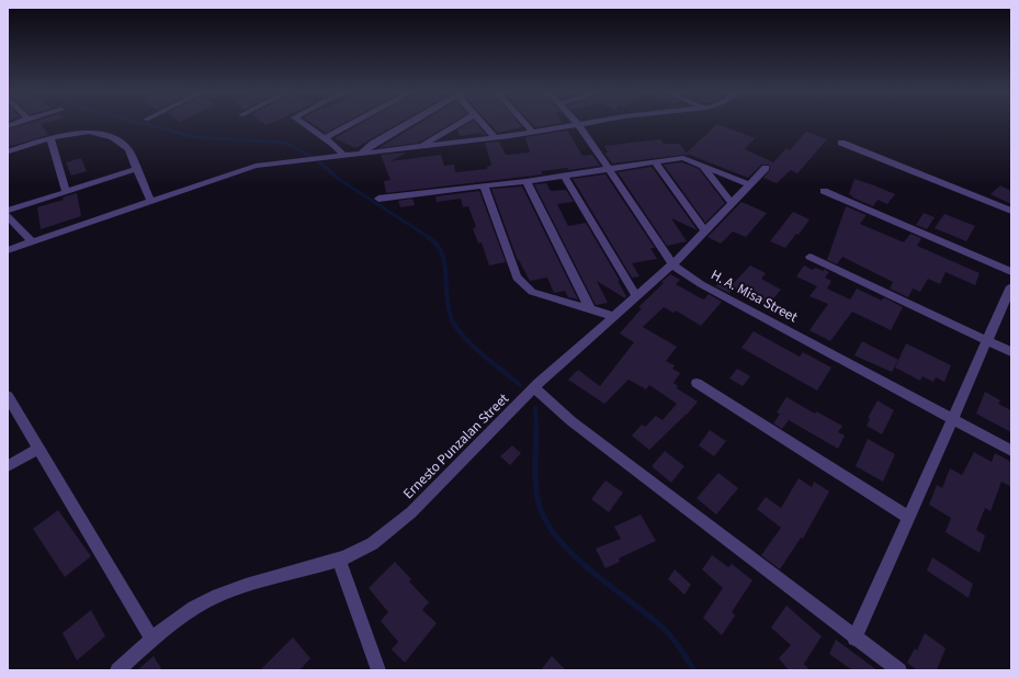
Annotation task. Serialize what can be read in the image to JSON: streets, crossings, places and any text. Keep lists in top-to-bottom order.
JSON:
{
  "streets": {
    "street": ["H. A. Misa Street", "Ernesto Punzalan Street"]
  },
  "crossings": [
    ["H. A. Misa Street", "Ernesto Punzalan Street"]
  ]
}
